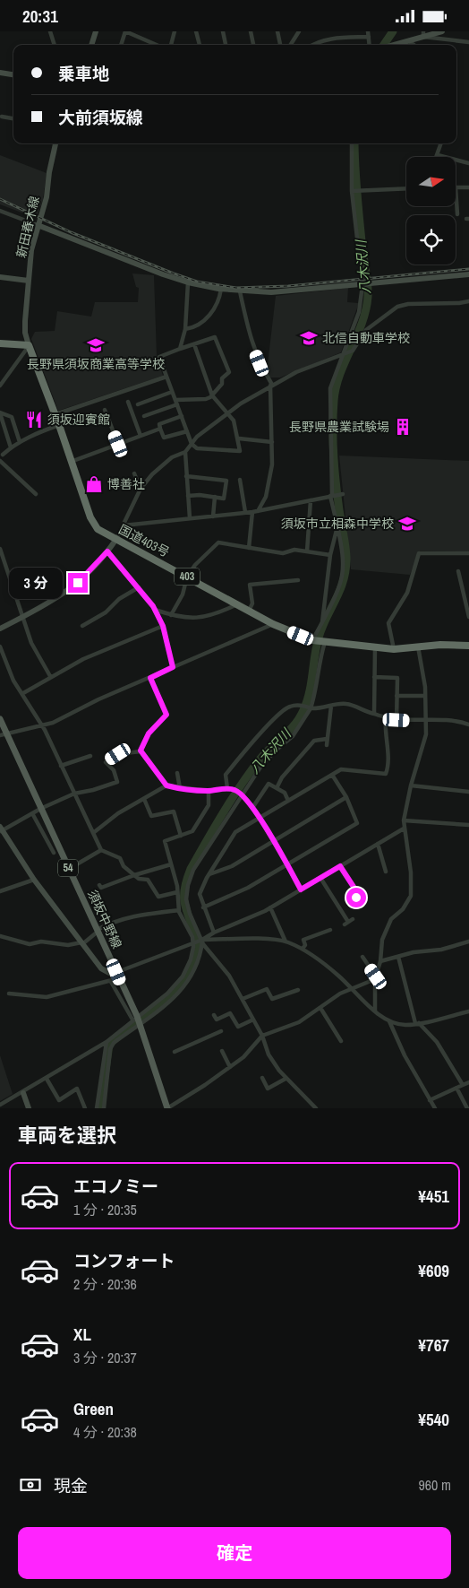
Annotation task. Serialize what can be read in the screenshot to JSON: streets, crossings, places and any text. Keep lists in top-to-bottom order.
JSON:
{
  "streets": {
    "highway": ["国道403号", "403"],
    "main road": ["54", "須坂中野線"],
    "street": ["新田春木線"]
  },
  "crossings": [
    ["新田春木線", "国道403号"]
  ],
  "water": ["八木沢川"],
  "places": {
    "school or university": ["北信自動車学校", "長野県須坂商業高等学校", "須坂市立相森中学校"],
    "restaurant": ["須坂迎賓館"],
    "building": ["長野県農業試験場"],
    "shop": ["博善社"]
  },
  "north": "right",
  "page": {
    "status": "20:31",
    "banner": ["乗車地", "大前須坂線"],
    "bubble": "3 分",
    "heading": "車両を選択",
    "list": [
      {
        "name": "エコノミー",
        "note": "1 分 · 20:35",
        "value": "¥451"
      },
      {
        "name": "コンフォート",
        "note": "2 分 · 20:36",
        "value": "¥609"
      },
      {
        "name": "XL",
        "note": "3 分 · 20:37",
        "value": "¥767"
      },
      {
        "name": "Green",
        "note": "4 分 · 20:38",
        "value": "¥540"
      }
    ],
    "pay": ["現金", "960 m"],
    "buttons": "確定"
  }
}
